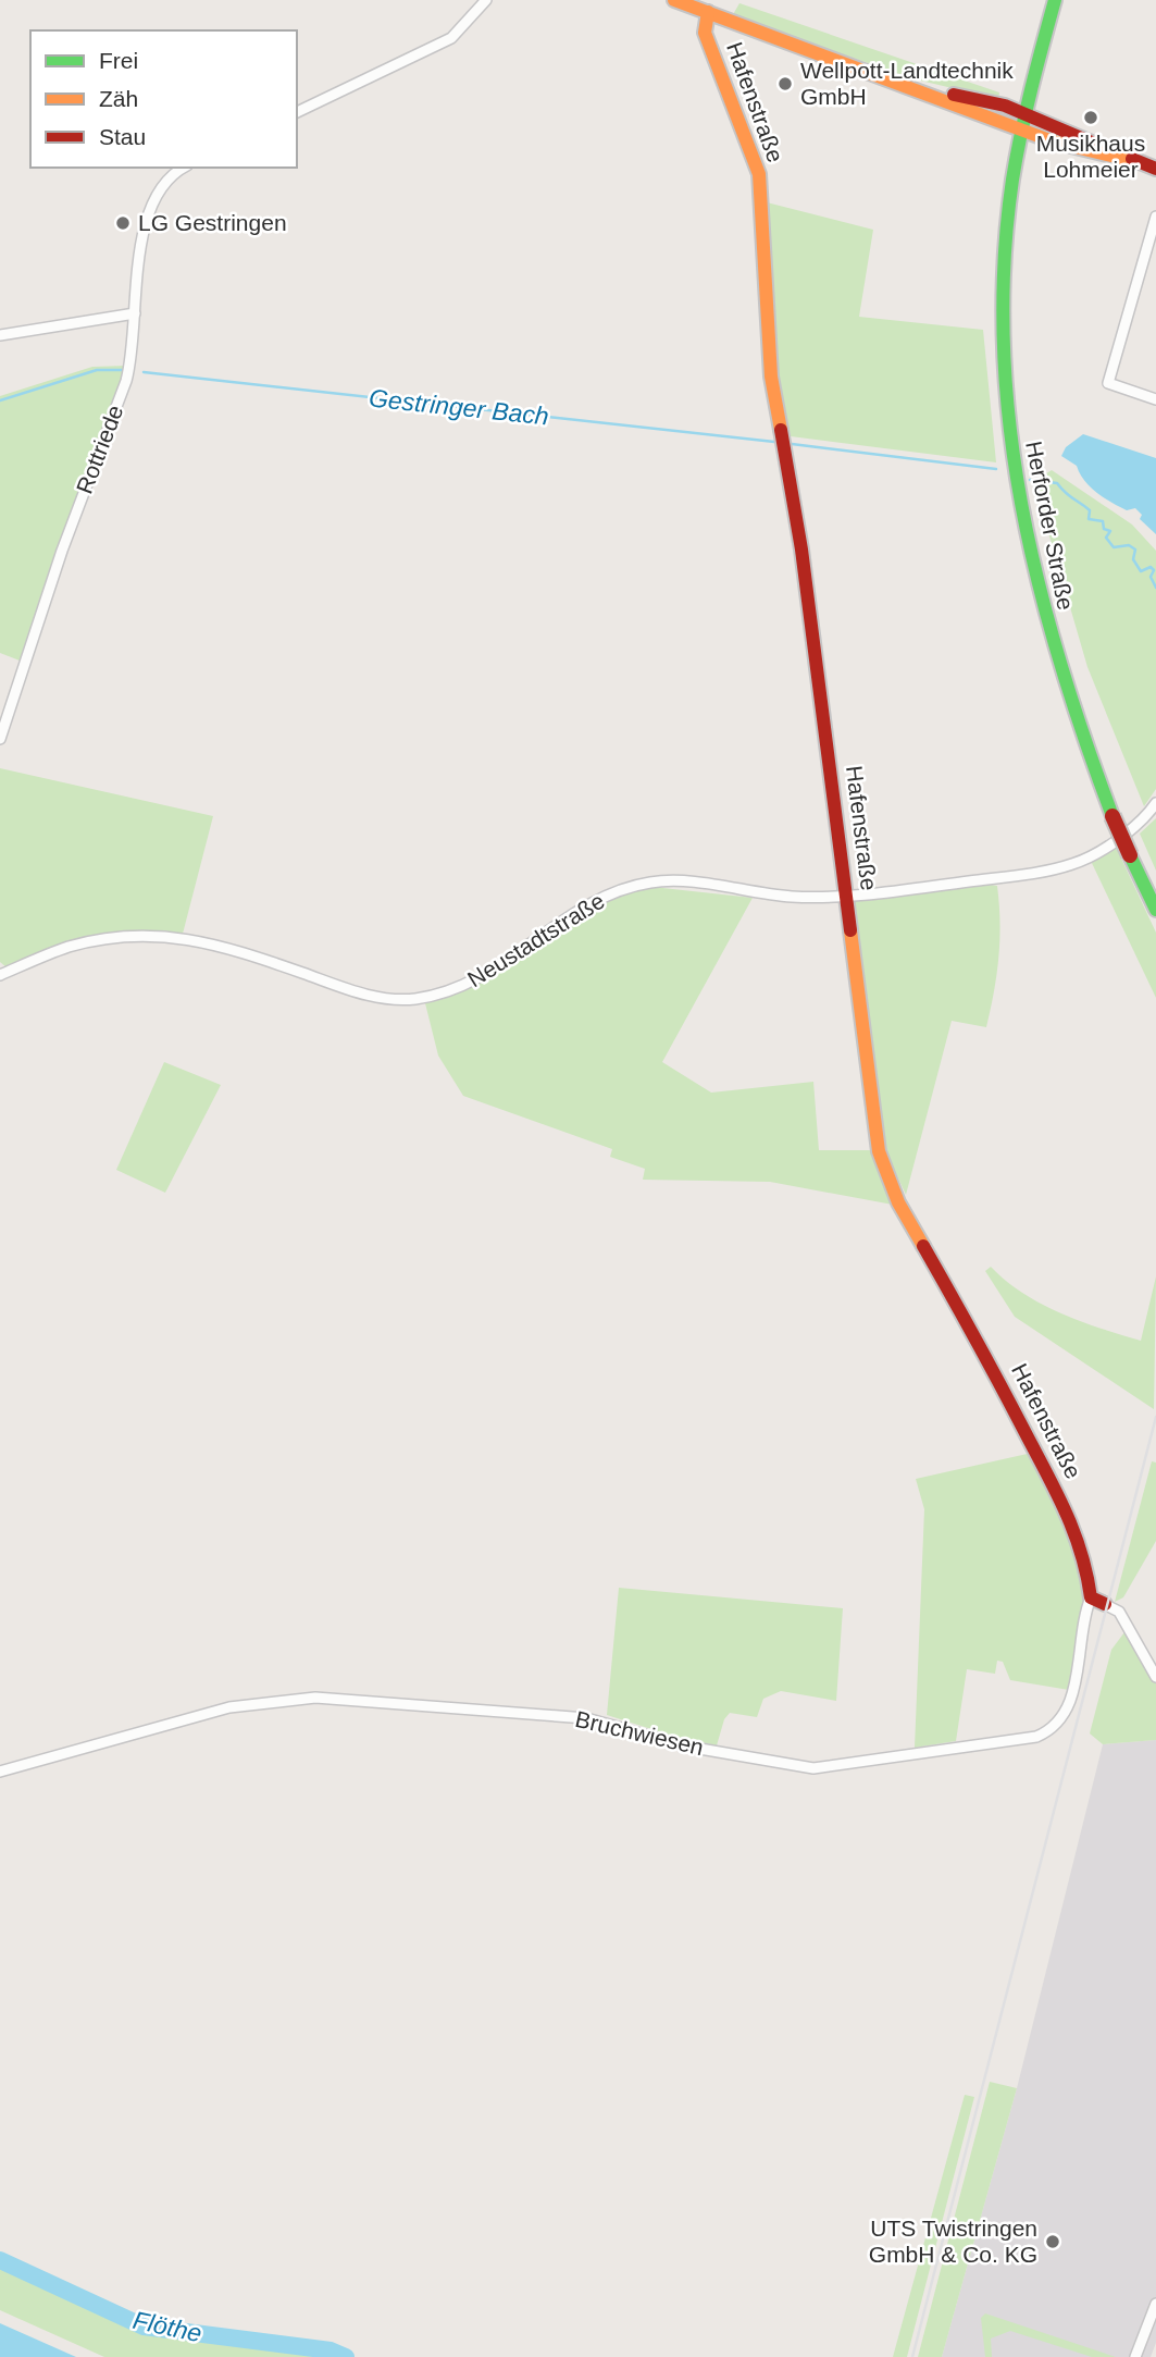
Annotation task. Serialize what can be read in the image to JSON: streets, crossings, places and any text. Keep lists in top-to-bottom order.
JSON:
{
  "streets": {
    "street": [
      "Hafenstraße",
      "Rottriede",
      "Herforder Straße",
      "Neustadtstraße",
      "Bruchwiesen"
    ]
  },
  "crossings": [
    ["Hafenstraße", "Neustadtstraße"],
    ["Hafenstraße", "Bruchwiesen"]
  ],
  "water": ["Gestringer Bach", "Flöthe"],
  "places": [
    "Wellpott-Landtechnik GmbH",
    "Musikhaus Lohmeier",
    "LG Gestringen",
    "UTS Twistringen GmbH & Co. KG"
  ],
  "legend": ["Frei", "Zäh", "Stau"]
}
